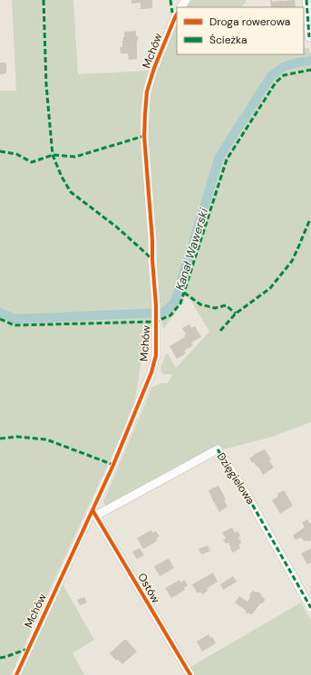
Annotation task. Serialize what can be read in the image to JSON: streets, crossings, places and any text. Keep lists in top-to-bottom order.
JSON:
{
  "streets": {
    "street": ["Mchów", "Dzięgielowa", "Ostów"]
  },
  "crossings": [
    ["Mchów", "Dzięgielowa"],
    ["Mchów", "Ostów"],
    ["Dzięgielowa", "Ostów"]
  ],
  "water": ["Kanał Wawerski"],
  "legend": ["Droga rowerowa", "Ścieżka"]
}
